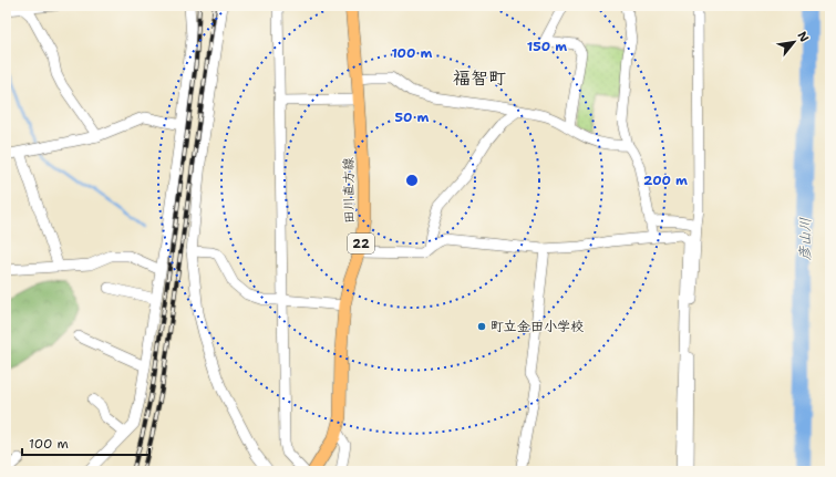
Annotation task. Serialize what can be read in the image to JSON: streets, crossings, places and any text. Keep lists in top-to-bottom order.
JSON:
{
  "streets": {
    "main road": ["田川直方線", "22"]
  },
  "districts": ["福智町"],
  "water": ["彦山川"],
  "places": ["町立金田小学校"],
  "scale_bar": "100 m",
  "north": "top right",
  "rings": [
    "150 m",
    "100 m",
    "50 m",
    "200 m"
  ]
}
